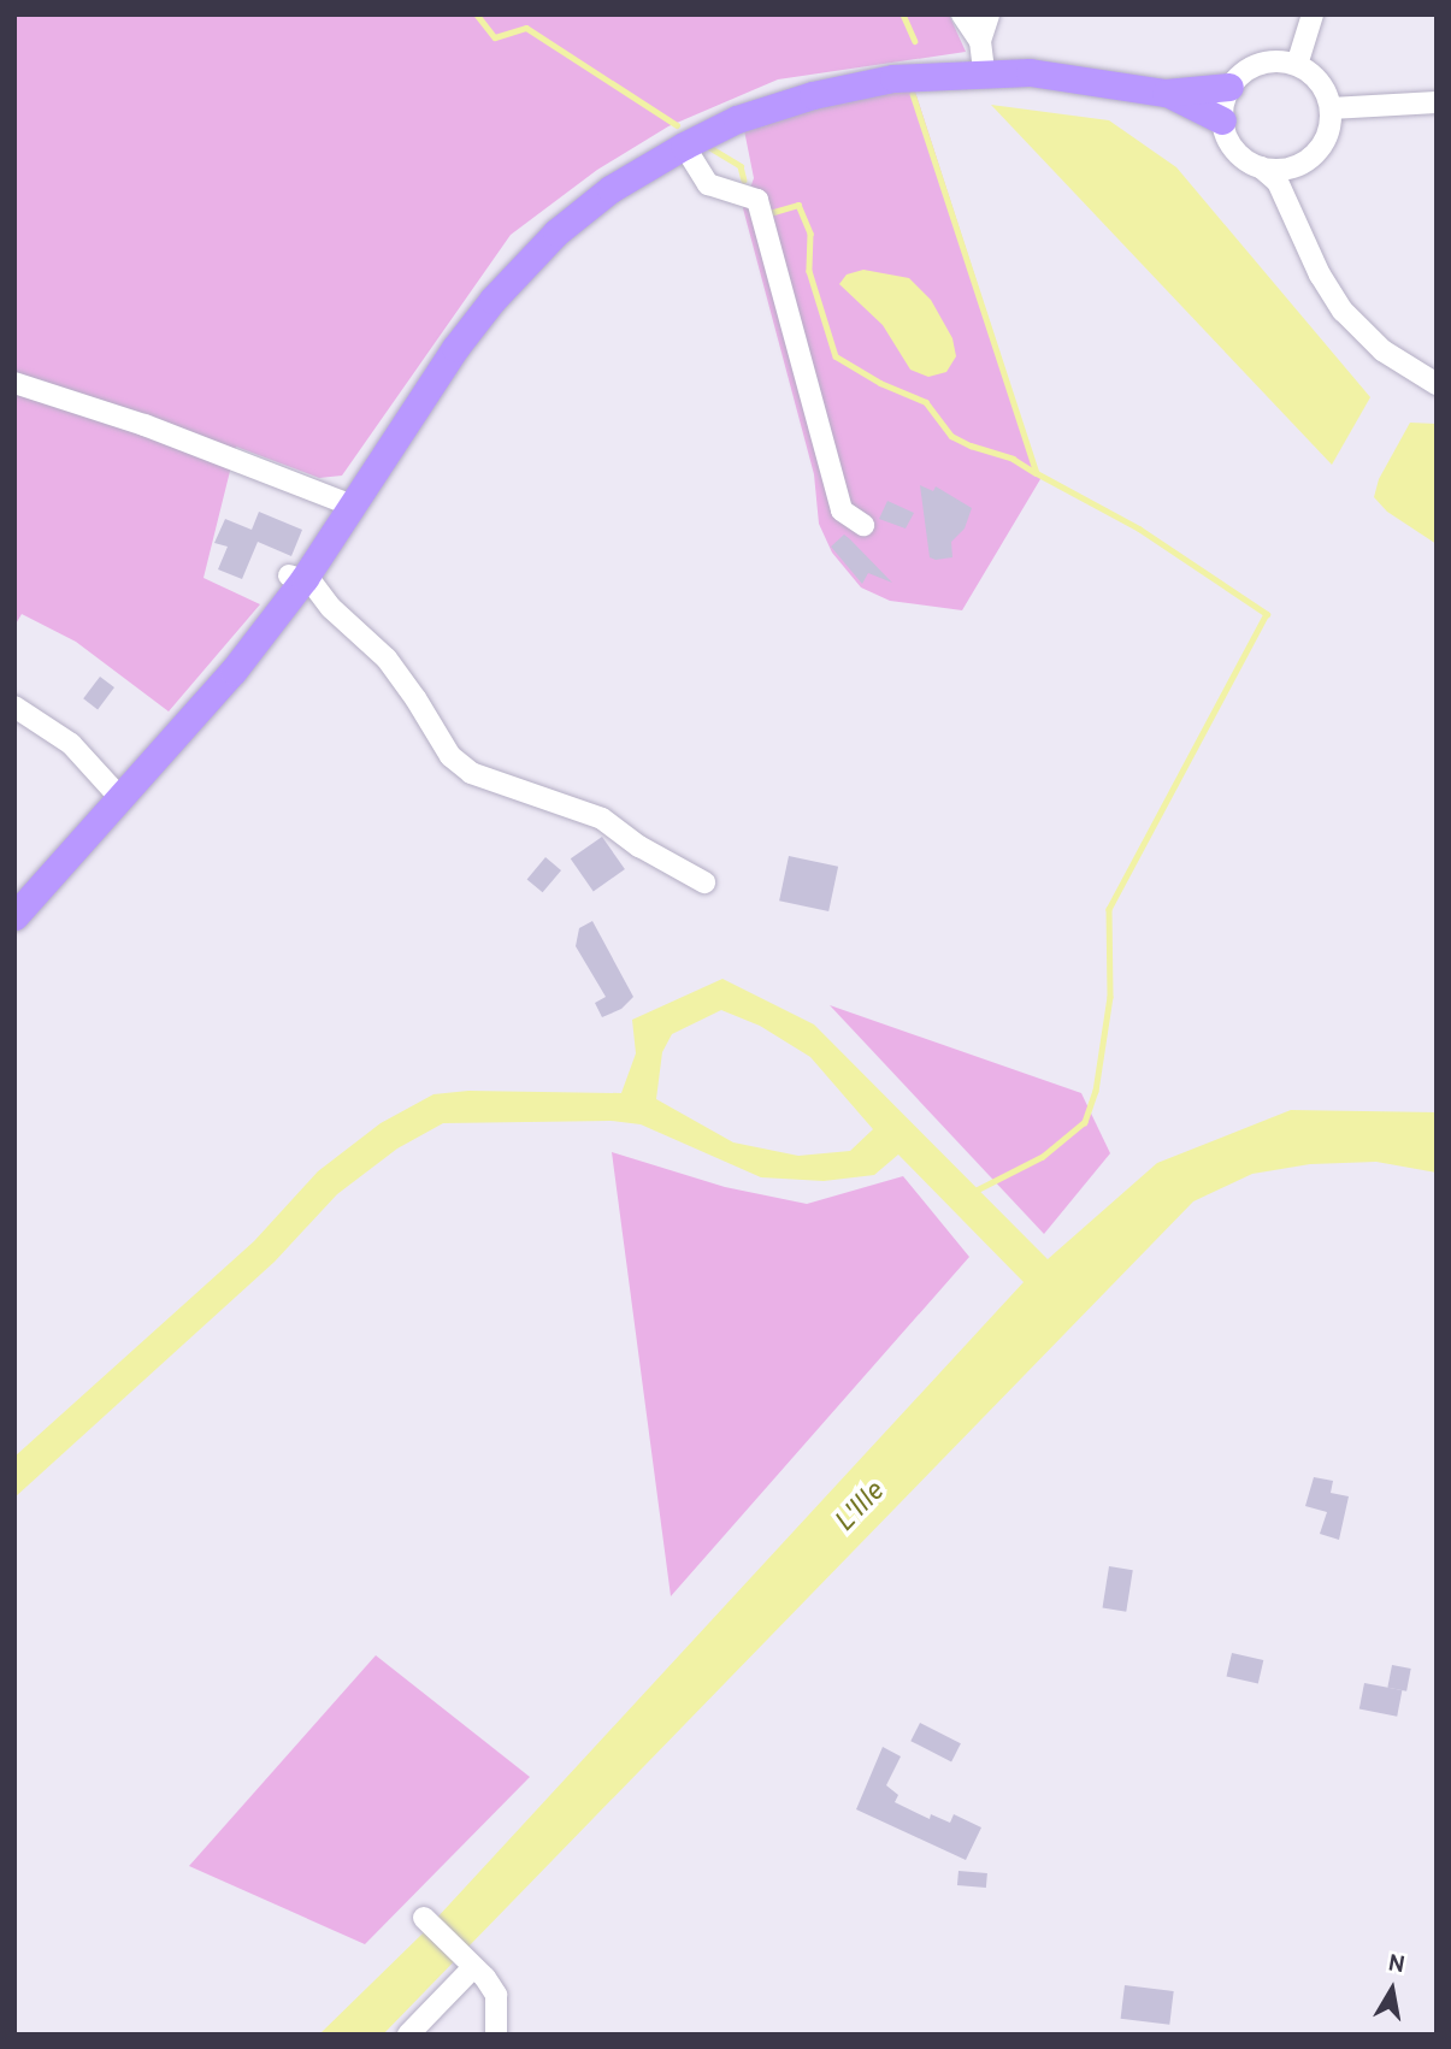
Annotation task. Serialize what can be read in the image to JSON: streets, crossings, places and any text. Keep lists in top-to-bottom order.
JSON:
{
  "water": ["L'Ille"],
  "north": "top"
}
